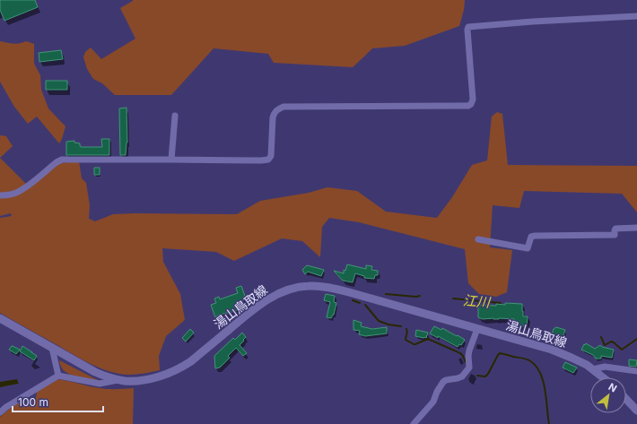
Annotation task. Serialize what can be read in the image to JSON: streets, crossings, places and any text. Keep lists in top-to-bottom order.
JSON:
{
  "streets": {
    "main road": ["湯山鳥取線"]
  },
  "water": ["江川"],
  "scale_bar": "100 m",
  "north": "top right"
}
